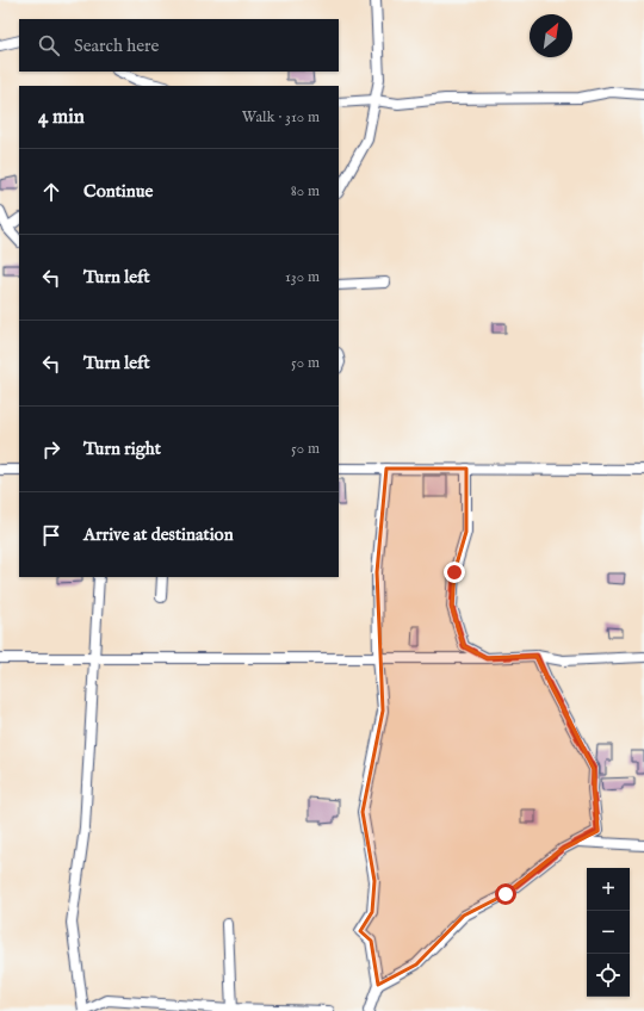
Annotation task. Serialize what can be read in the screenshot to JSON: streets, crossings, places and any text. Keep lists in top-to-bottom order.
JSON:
{
  "north": "top right",
  "page": {
    "search": "Search here",
    "heading": ["4 min", "Walk · 310 m"],
    "list": [
      ["Continue", "80 m"],
      ["Turn left", "130 m"],
      ["Turn left", "50 m"],
      ["Turn right", "50 m"],
      "Arrive at destination"
    ],
    "map_buttons": ["+", "−"]
  }
}
